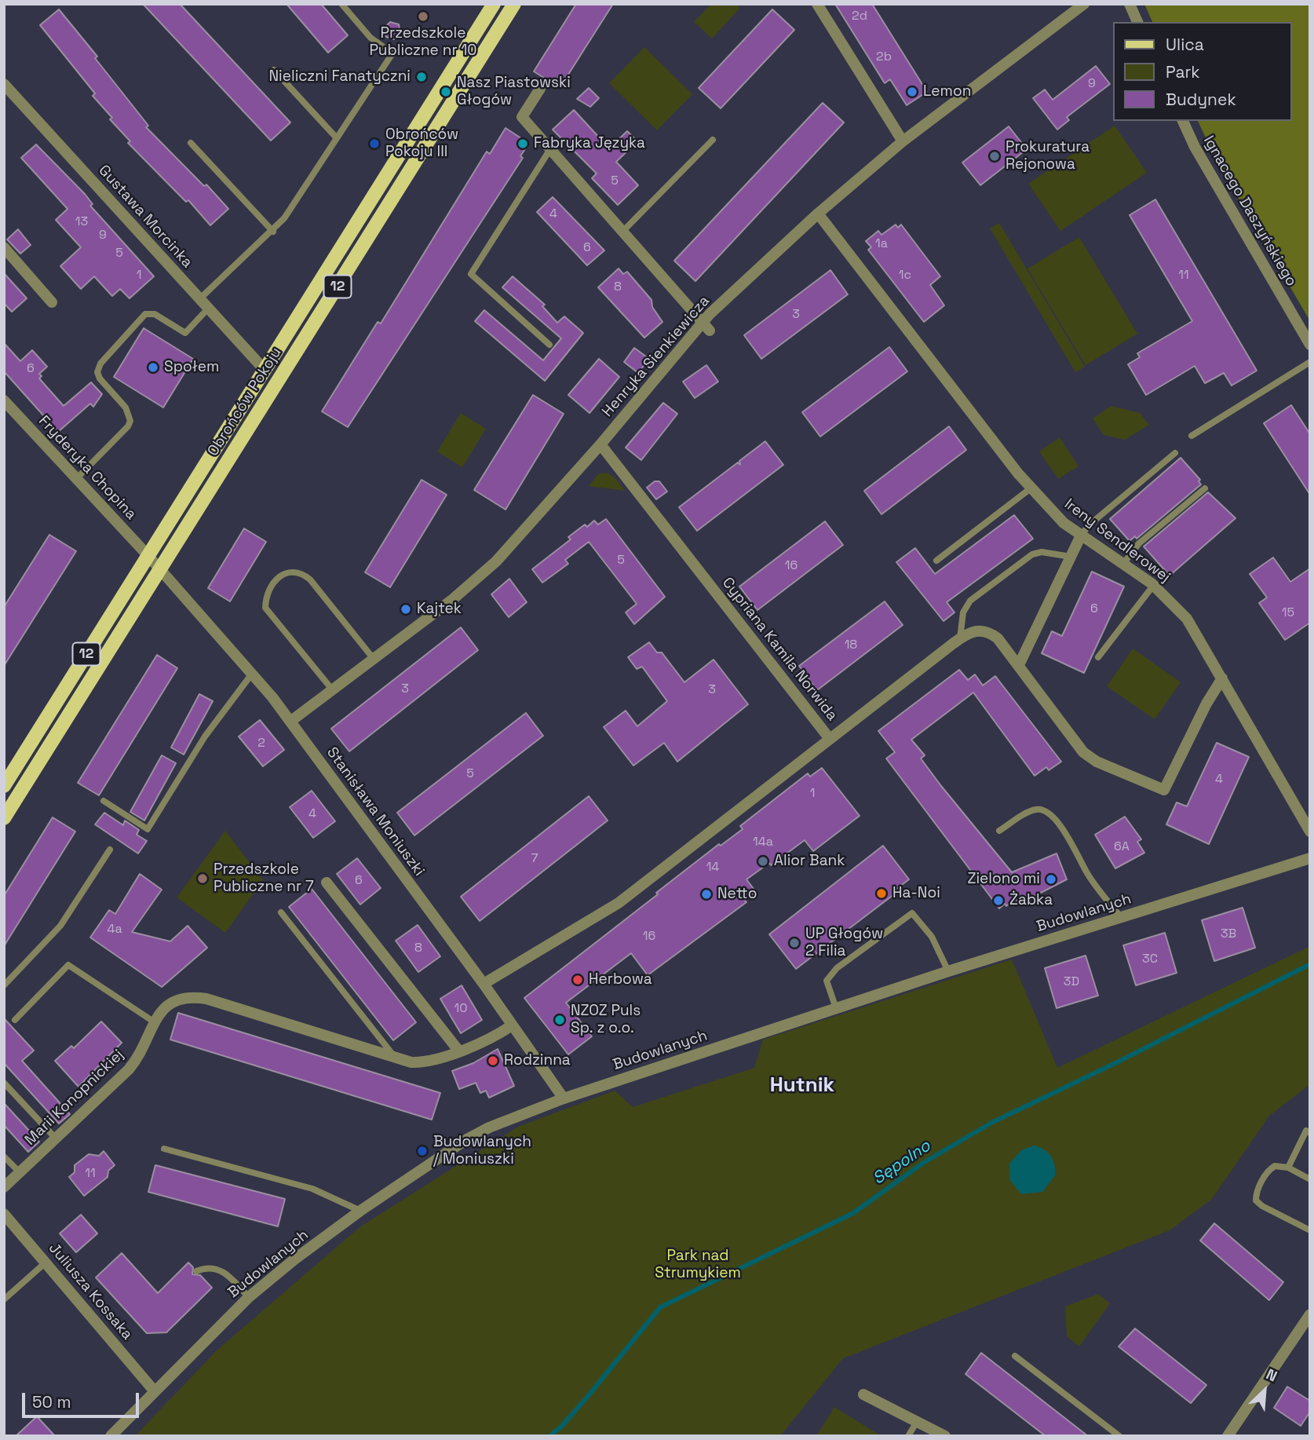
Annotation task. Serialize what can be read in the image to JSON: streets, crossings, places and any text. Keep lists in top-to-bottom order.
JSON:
{
  "streets": {
    "main road": ["12", "Obrońców Pokoju"],
    "street": [
      "Ignacego Daszyńskiego",
      "Gustawa Morcinka",
      "Henryka Sienkiewicza",
      "Fryderyka Chopina",
      "Ireny Sendlerowej",
      "Cypriana Kamila Norwida",
      "Stanisława Moniuszki",
      "Budowlanych",
      "Marii Konopnickiej",
      "Juliusza Kossaka"
    ]
  },
  "crossings": [
    ["Gustawa Morcinka", "Obrońców Pokoju"],
    ["Henryka Sienkiewicza", "Ireny Sendlerowej"],
    ["Henryka Sienkiewicza", "Cypriana Kamila Norwida"],
    ["Henryka Sienkiewicza", "Stanisława Moniuszki"],
    ["Obrońców Pokoju", "Fryderyka Chopina"],
    ["Obrońców Pokoju", "Stanisława Moniuszki"],
    ["Fryderyka Chopina", "Stanisława Moniuszki"],
    ["Ireny Sendlerowej", "Cypriana Kamila Norwida"],
    ["Stanisława Moniuszki", "Budowlanych"],
    ["Stanisława Moniuszki", "Marii Konopnickiej"],
    ["Budowlanych", "Juliusza Kossaka"]
  ],
  "districts": ["Hutnik"],
  "water": ["Sępolno"],
  "parks": ["Park nad Strumykiem"],
  "places": [
    "Przedszkole Publiczne nr 10",
    "Nieliczni Fanatyczni",
    "Nasz Piastowski Głogów",
    "Lemon",
    "Obrońców Pokoju III",
    "Fabryka Języka",
    "Prokuratura Rejonowa",
    "Społem",
    "Kajtek",
    "Alior Bank",
    "Przedszkole Publiczne nr 7",
    "Zielono mi",
    "Ha-Noi",
    "Netto",
    "Żabka",
    "UP Głogów 2 Filia",
    "Herbowa",
    "NZOZ Puls Sp. z o.o.",
    "Rodzinna",
    "Budowlanych / Moniuszki"
  ],
  "house_numbers": [
    "2d",
    "2b",
    "9",
    "5",
    "4",
    "13",
    "9",
    "1a",
    "6",
    "5",
    "1",
    "1c",
    "11",
    "8",
    "3",
    "6",
    "5",
    "16",
    "6",
    "15",
    "18",
    "3",
    "3",
    "2",
    "5",
    "4",
    "1",
    "4",
    "14a",
    "6A",
    "7",
    "14",
    "6",
    "4a",
    "3B",
    "16",
    "8",
    "3C",
    "3D",
    "10",
    "11"
  ],
  "legend": ["Ulica", "Park", "Budynek"],
  "scale_bar": "50 m",
  "north": "top right"
}
